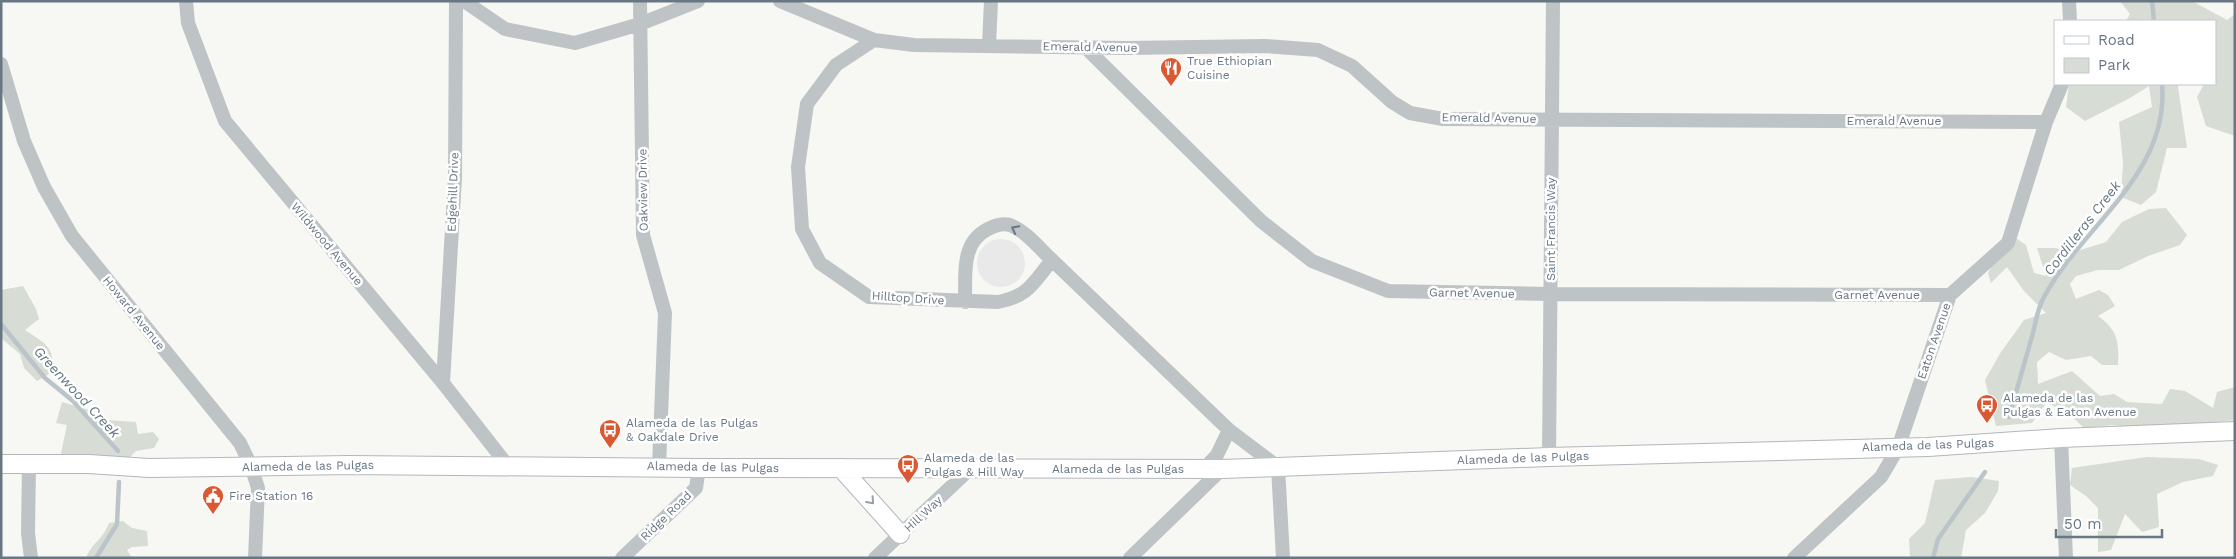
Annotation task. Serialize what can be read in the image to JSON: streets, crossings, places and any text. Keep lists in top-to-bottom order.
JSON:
{
  "streets": {
    "main road": ["Alameda de las Pulgas"],
    "street": [
      "Emerald Avenue",
      "Oakview Drive",
      "Edgehill Drive",
      "Saint Francis Way",
      "Wildwood Avenue",
      "Garnet Avenue",
      "Hilltop Drive",
      "Howard Avenue",
      "Eaton Avenue",
      "Hill Way",
      "Ridge Road"
    ]
  },
  "crossings": [
    ["Emerald Avenue", "Saint Francis Way"],
    ["Emerald Avenue", "Garnet Avenue"],
    ["Emerald Avenue", "Hilltop Drive"],
    ["Emerald Avenue", "Eaton Avenue"],
    ["Oakview Drive", "Alameda de las Pulgas"],
    ["Edgehill Drive", "Wildwood Avenue"],
    ["Saint Francis Way", "Garnet Avenue"],
    ["Saint Francis Way", "Alameda de las Pulgas"],
    ["Wildwood Avenue", "Alameda de las Pulgas"],
    ["Garnet Avenue", "Eaton Avenue"],
    ["Howard Avenue", "Alameda de las Pulgas"],
    ["Eaton Avenue", "Alameda de las Pulgas"],
    ["Alameda de las Pulgas", "Hill Way"],
    ["Alameda de las Pulgas", "Ridge Road"]
  ],
  "water": ["Cordilleras Creek", "Greenwood Creek"],
  "places": {
    "restaurant": ["True Ethiopian Cuisine"],
    "bus stop": ["Alameda de las Pulgas & Eaton Avenue", "Alameda de las Pulgas & Oakdale Drive", "Alameda de las Pulgas & Hill Way"],
    "public building": ["Fire Station 16"]
  },
  "legend": ["Road", "Park"],
  "scale_bar": "50 m"
}
